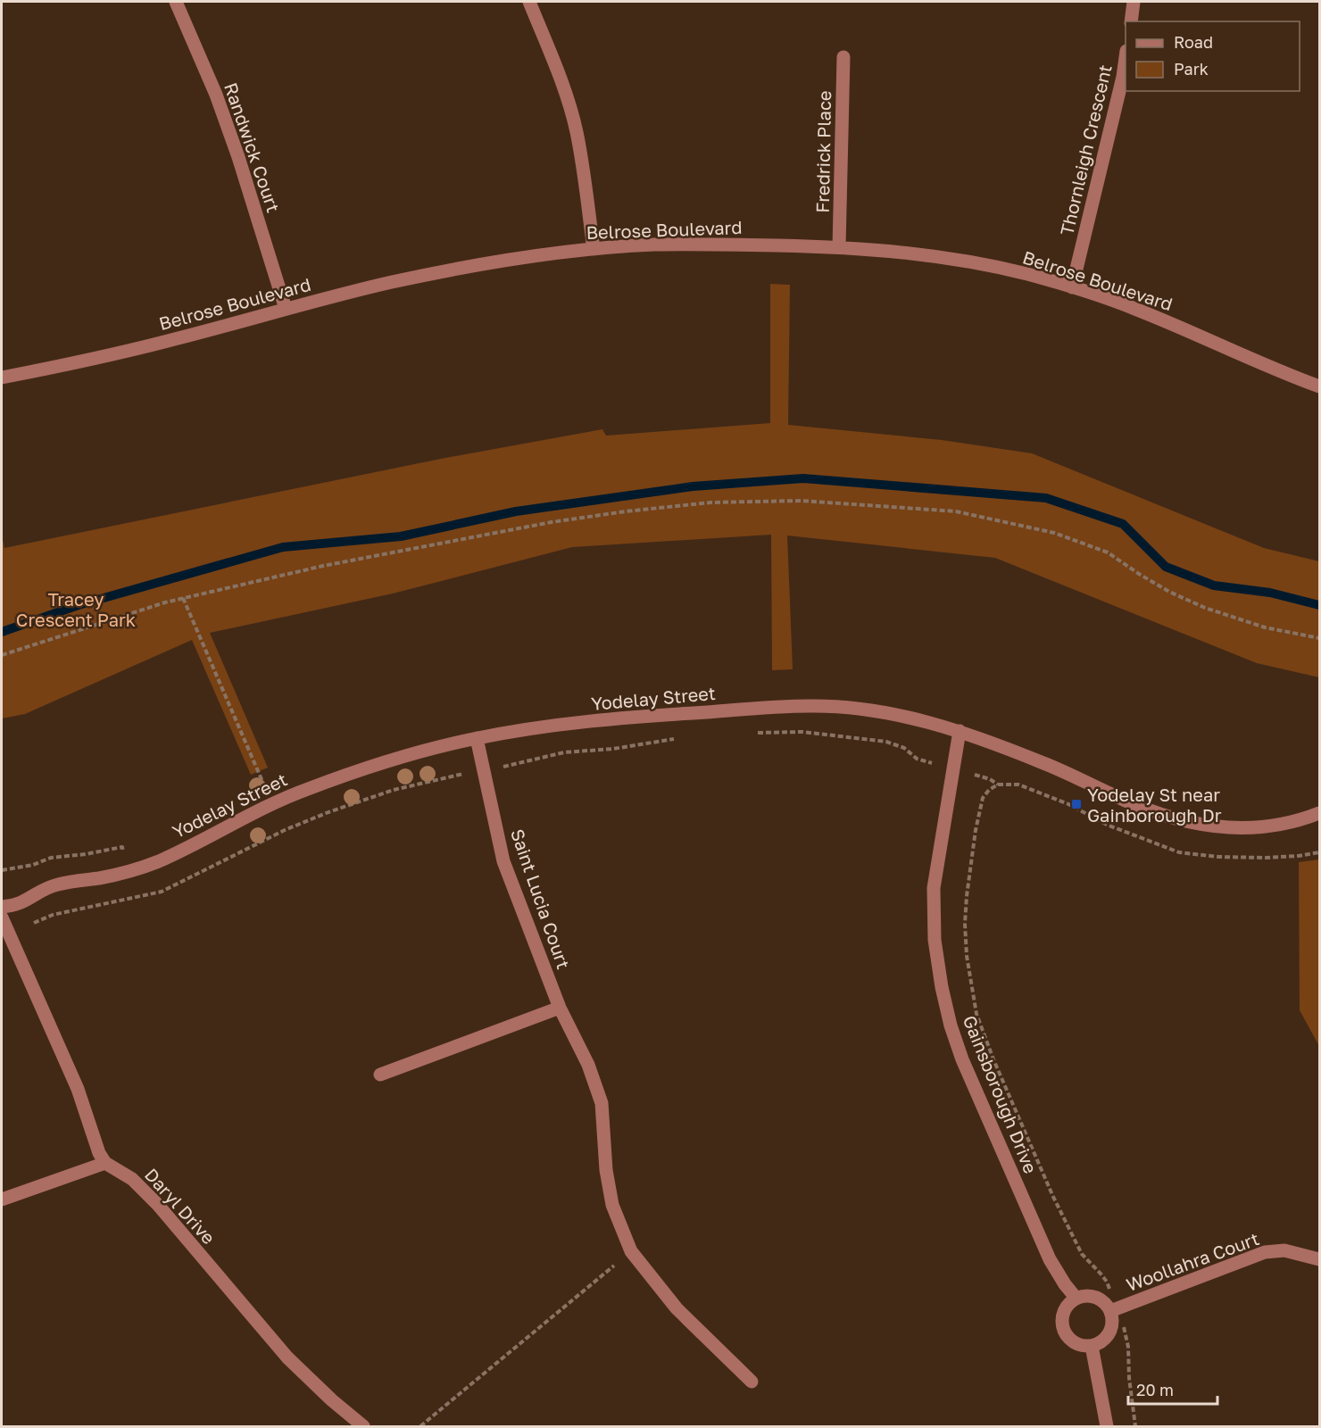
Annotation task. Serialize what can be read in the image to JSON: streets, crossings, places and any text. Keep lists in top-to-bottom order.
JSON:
{
  "streets": {
    "street": [
      "Randwick Court",
      "Thornleigh Crescent",
      "Fredrick Place",
      "Belrose Boulevard",
      "Yodelay Street",
      "Saint Lucia Court",
      "Gainsborough Drive",
      "Daryl Drive",
      "Woollahra Court"
    ]
  },
  "crossings": [
    ["Randwick Court", "Belrose Boulevard"],
    ["Thornleigh Crescent", "Belrose Boulevard"],
    ["Fredrick Place", "Belrose Boulevard"],
    ["Yodelay Street", "Saint Lucia Court"],
    ["Yodelay Street", "Gainsborough Drive"],
    ["Gainsborough Drive", "Woollahra Court"]
  ],
  "parks": ["Tracey Crescent Park"],
  "places": {
    "transit": ["Yodelay St near Gainborough Dr"]
  },
  "legend": ["Road", "Park"],
  "scale_bar": "20 m"
}
